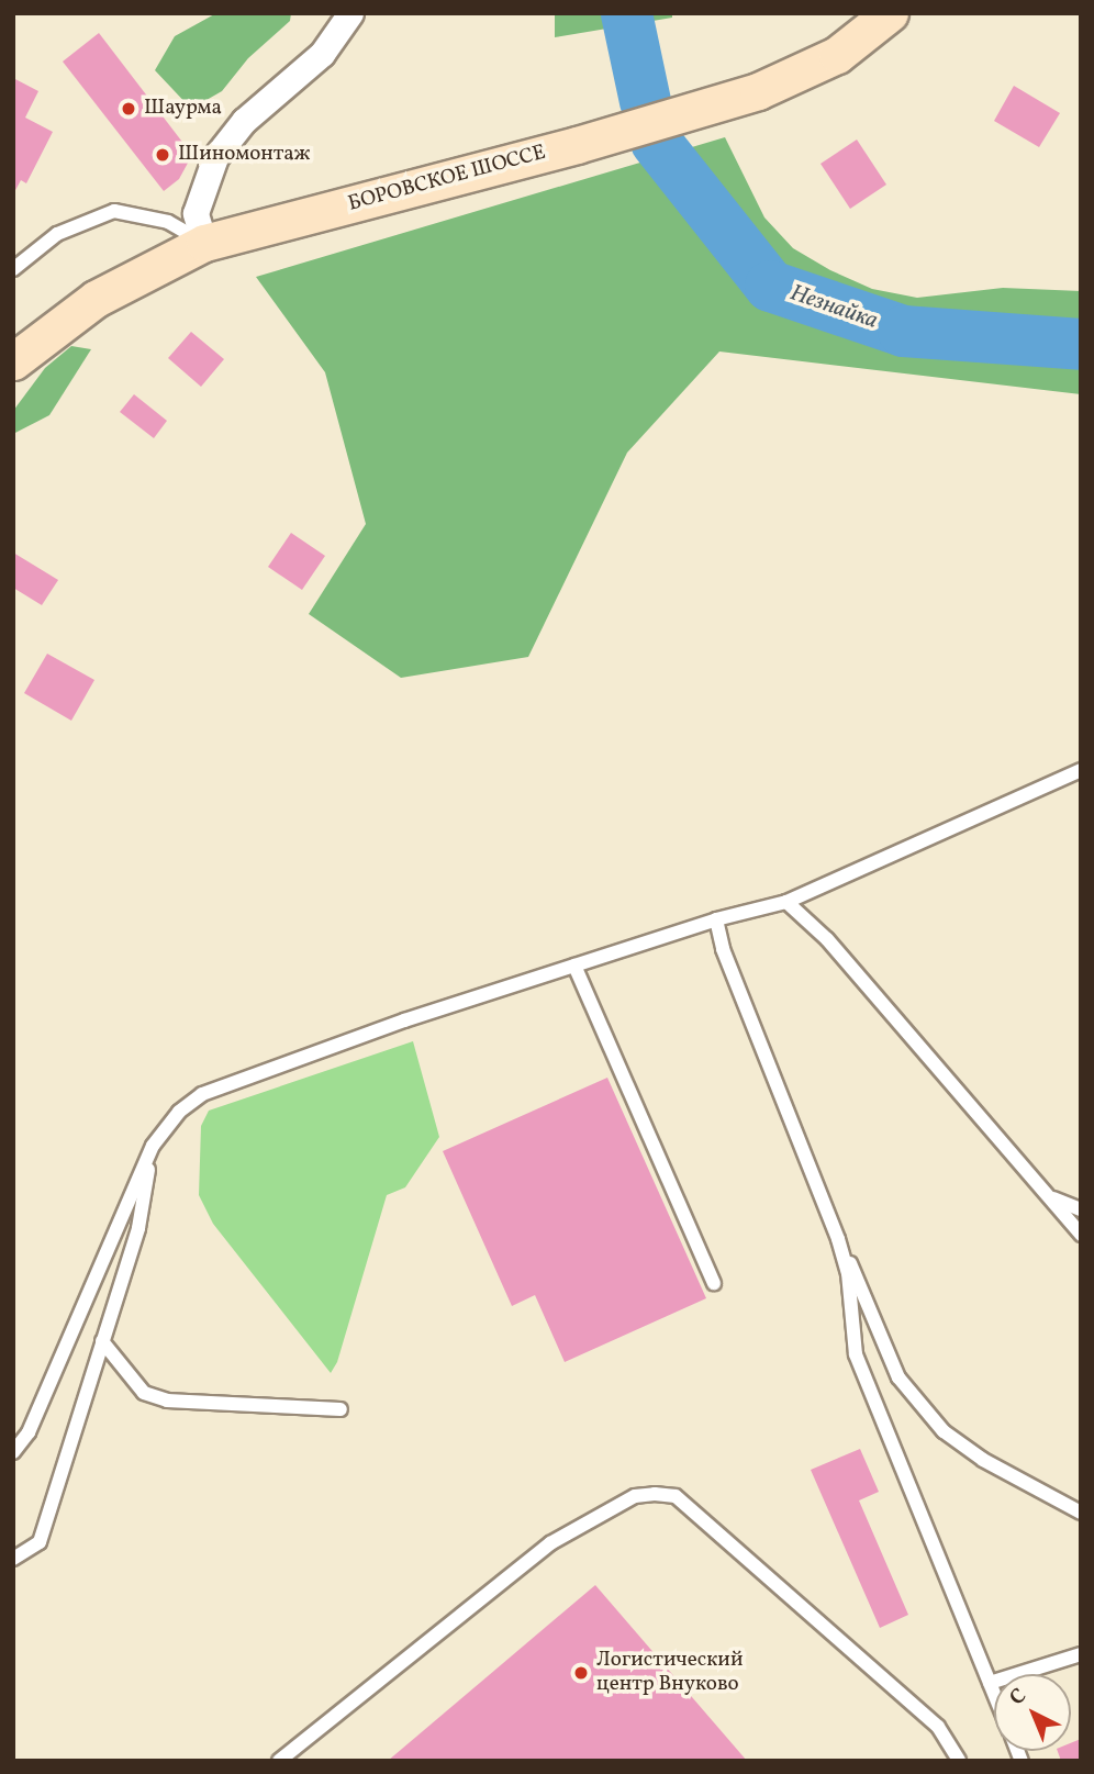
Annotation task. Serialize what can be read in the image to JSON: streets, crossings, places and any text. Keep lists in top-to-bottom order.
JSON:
{
  "streets": {
    "main road": ["БОРОВСКОЕ ШОССЕ"]
  },
  "water": ["Незнайка"],
  "places": ["Шаурма", "Шиномонтаж", "Логистический центр Внуково"],
  "north": "top left"
}
